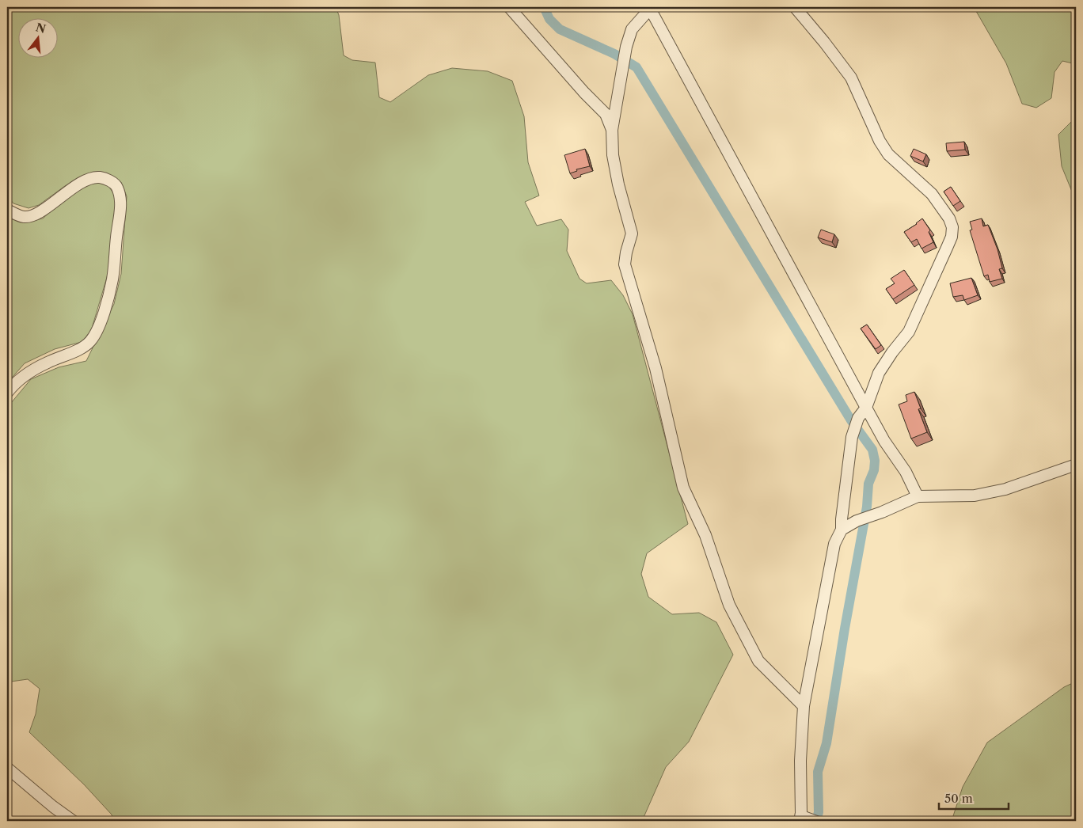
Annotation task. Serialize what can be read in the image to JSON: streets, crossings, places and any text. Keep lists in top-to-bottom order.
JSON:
{
  "scale_bar": "50 m",
  "north": "top"
}
